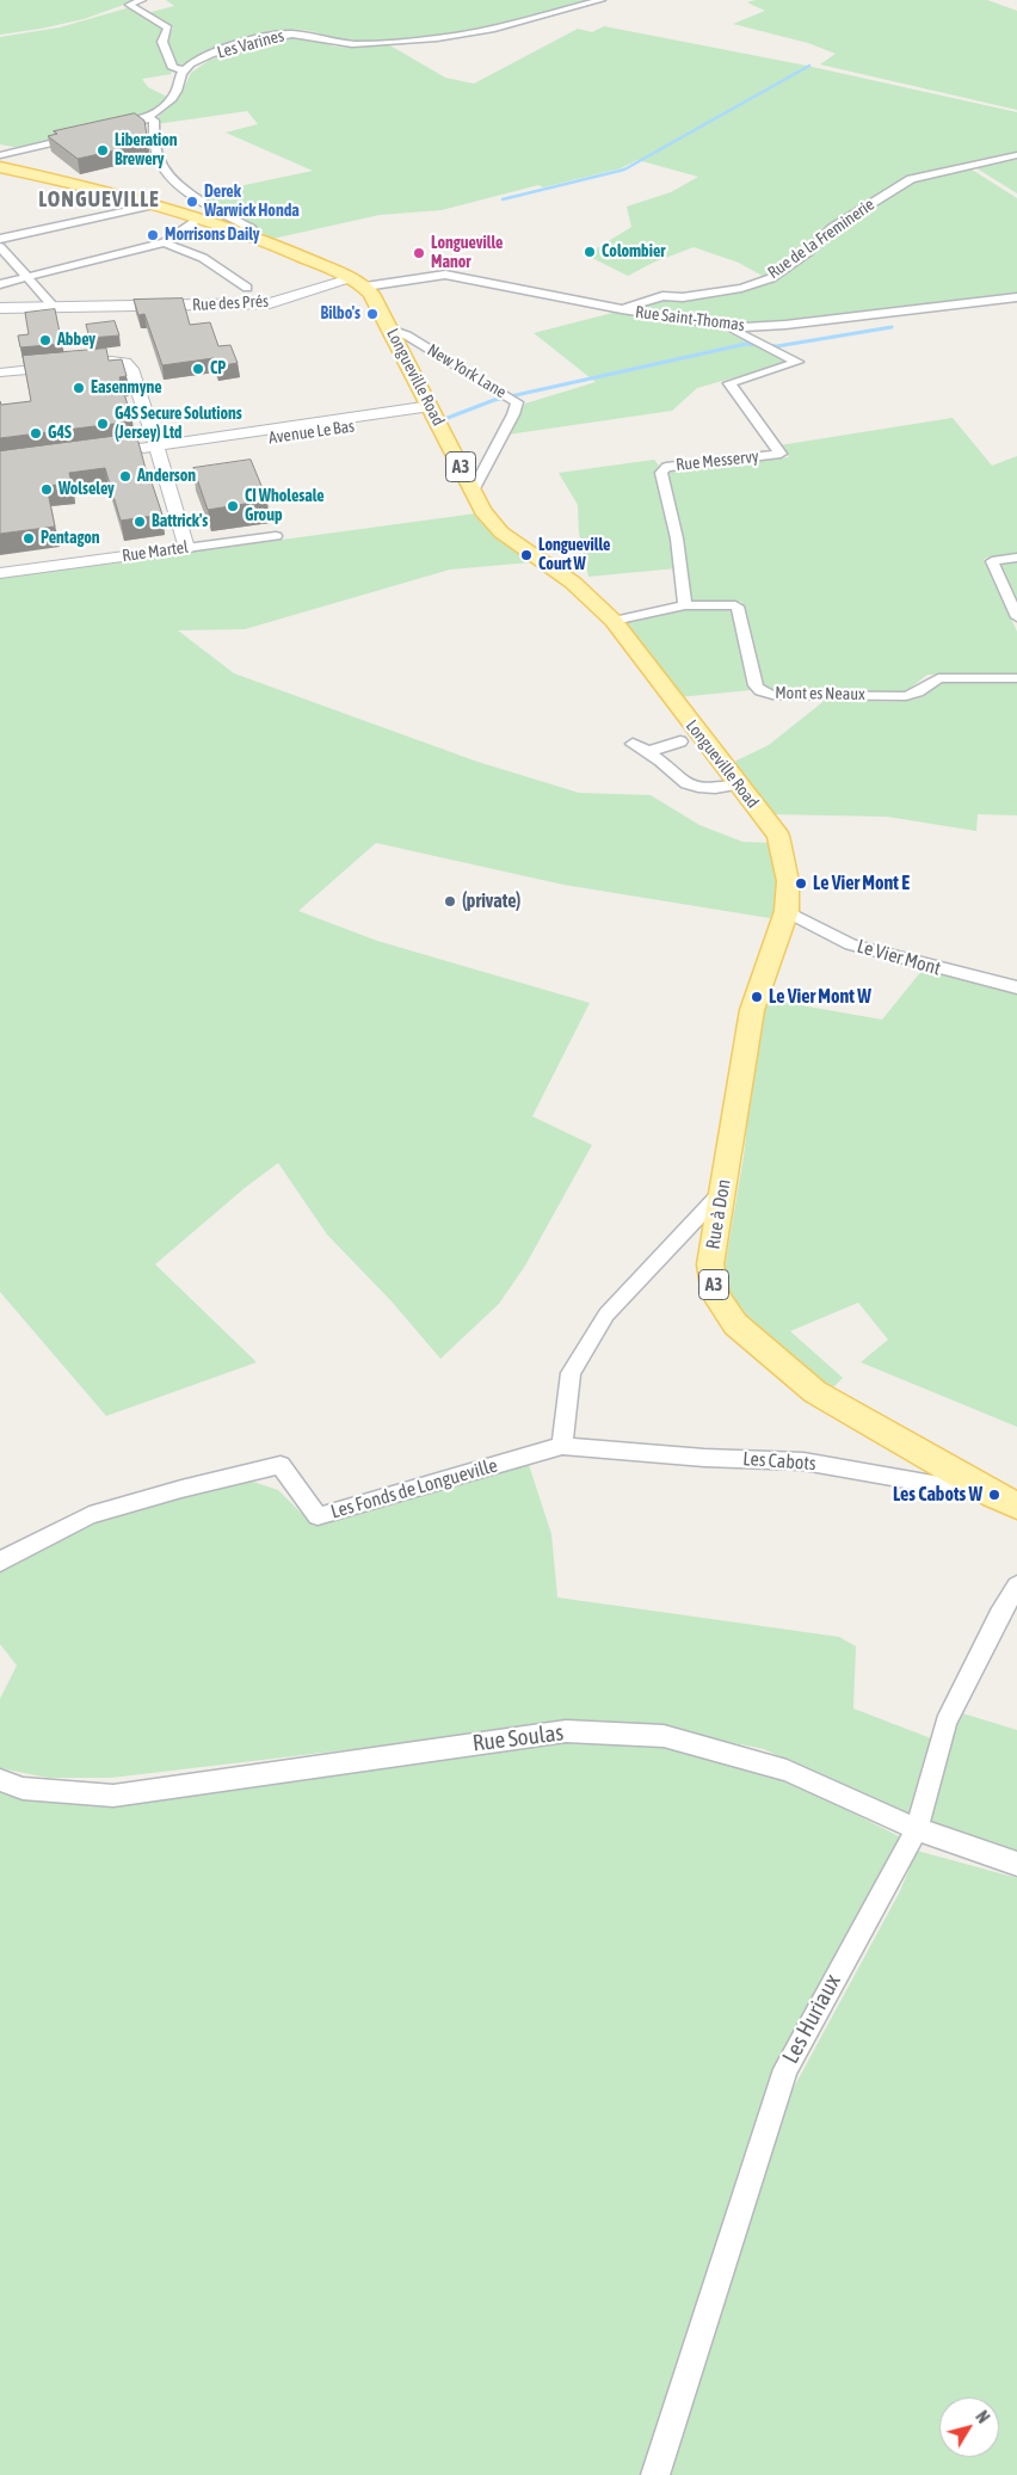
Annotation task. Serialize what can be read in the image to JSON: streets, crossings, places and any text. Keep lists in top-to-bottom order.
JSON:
{
  "streets": {
    "main road": [
      "Rue des Prés",
      "Longueville Road",
      "A3",
      "Rue à Don"
    ],
    "street": [
      "Les Varines",
      "Rue de la Freminerie",
      "Rue Saint-Thomas",
      "New York Lane",
      "Avenue Le Bas",
      "Rue Messervy",
      "Rue Martel",
      "Mont es Neaux",
      "Le Vier Mont",
      "Les Cabots",
      "Les Fonds de Longueville",
      "Rue Soulas",
      "Les Huriaux"
    ]
  },
  "crossings": [
    ["Rue de la Freminerie", "Rue Saint-Thomas"],
    ["Rue des Prés", "Rue Saint-Thomas"],
    ["Rue des Prés", "Longueville Road"],
    ["Rue Saint-Thomas", "Longueville Road"],
    ["Rue Saint-Thomas", "Rue Messervy"],
    ["New York Lane", "Longueville Road"],
    ["Longueville Road", "Avenue Le Bas"],
    ["Longueville Road", "Mont es Neaux"],
    ["Longueville Road", "Le Vier Mont"],
    ["Longueville Road", "Rue à Don"],
    ["Rue Messervy", "Mont es Neaux"],
    ["Le Vier Mont", "Rue à Don"],
    ["Rue à Don", "Les Cabots"],
    ["Les Cabots", "Les Fonds de Longueville"],
    ["Rue Soulas", "Les Huriaux"]
  ],
  "districts": ["LONGUEVILLE"],
  "places": [
    "Liberation Brewery",
    "Derek Warwick Honda",
    "Morrisons Daily",
    "Colombier",
    "Longueville Manor",
    "Bilbo's",
    "Abbey",
    "CP",
    "Easenmyne",
    "G4S Secure Solutions (Jersey) Ltd",
    "G4S",
    "Anderson",
    "Wolseley",
    "CI Wholesale Group",
    "Battrick's",
    "Pentagon",
    "Longueville Court W",
    "Le Vier Mont E",
    "(private)",
    "Le Vier Mont W",
    "Les Cabots W"
  ],
  "north": "top right"
}
